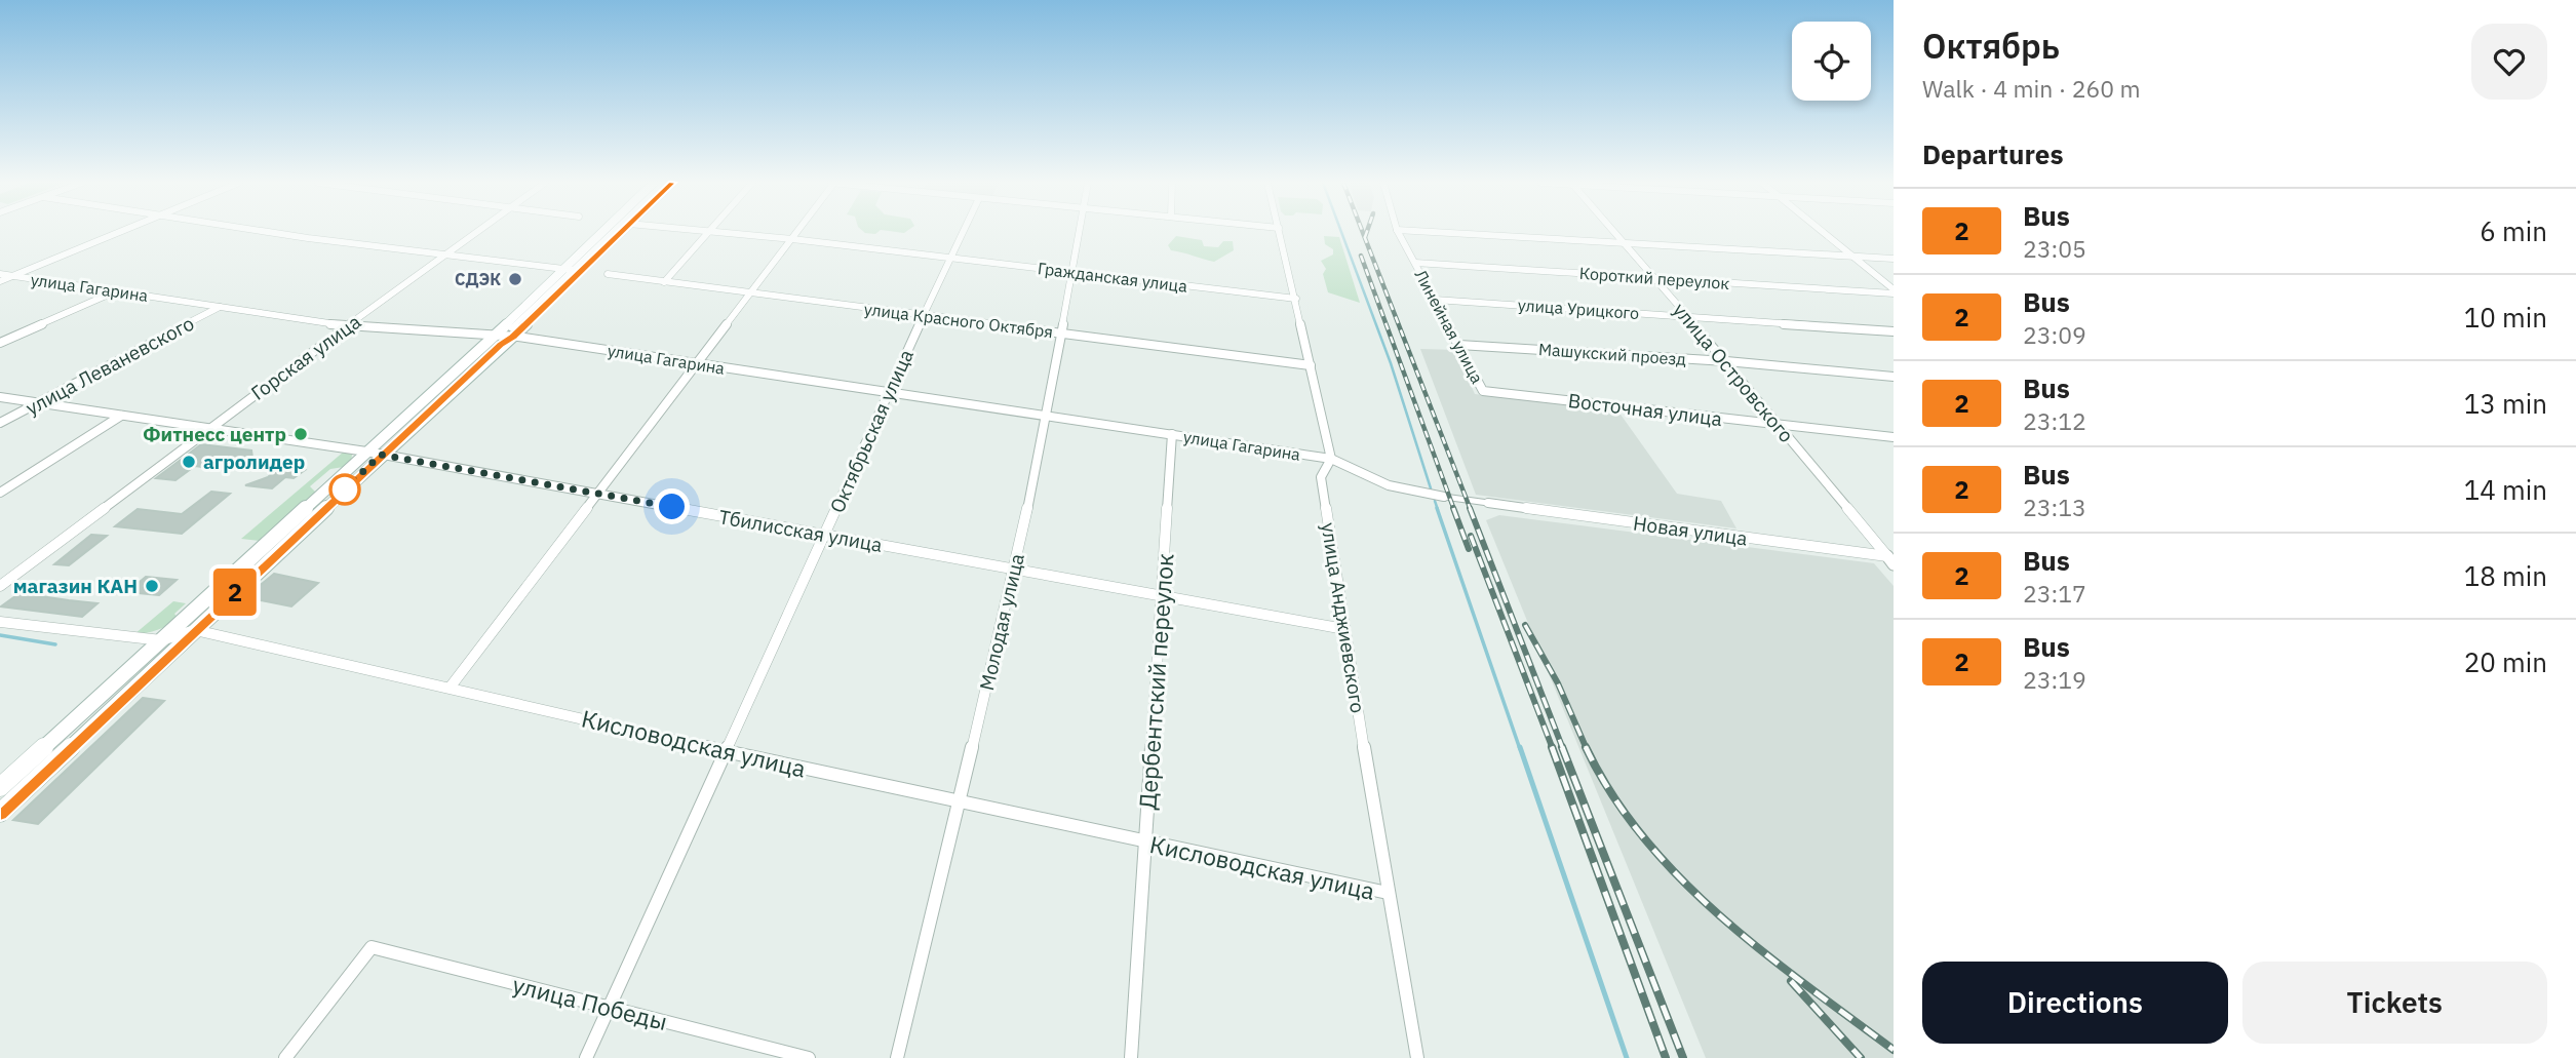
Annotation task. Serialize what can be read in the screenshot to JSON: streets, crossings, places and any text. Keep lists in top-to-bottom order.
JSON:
{
  "streets": {
    "street": [
      "Гражданская улица",
      "Короткий переулок",
      "улица Гагарина",
      "улица Урицкого",
      "улица Красного Октября",
      "Линейная улица",
      "Машукский проезд",
      "Горская улица",
      "улица Леваневского",
      "улица Островского",
      "Восточная улица",
      "Октябрьская улица",
      "Тбилисская улица",
      "Новая улица",
      "улица Анджиевского",
      "Молодая улица",
      "Дербентский переулок",
      "Кисловодская улица",
      "улица Победы"
    ]
  },
  "crossings": [
    ["Гражданская улица", "Октябрьская улица"],
    ["Гражданская улица", "улица Анджиевского"],
    ["Гражданская улица", "Молодая улица"],
    ["Короткий переулок", "Линейная улица"],
    ["Короткий переулок", "улица Островского"],
    ["улица Гагарина", "Горская улица"],
    ["улица Гагарина", "улица Леваневского"],
    ["улица Гагарина", "Октябрьская улица"],
    ["улица Гагарина", "улица Анджиевского"],
    ["улица Гагарина", "Молодая улица"],
    ["улица Гагарина", "Дербентский переулок"],
    ["улица Урицкого", "Линейная улица"],
    ["улица Урицкого", "улица Островского"],
    ["улица Красного Октября", "Октябрьская улица"],
    ["улица Красного Октября", "улица Анджиевского"],
    ["улица Красного Октября", "Молодая улица"],
    ["Линейная улица", "Машукский проезд"],
    ["Линейная улица", "Восточная улица"],
    ["Машукский проезд", "улица Островского"],
    ["Горская улица", "Тбилисская улица"],
    ["улица Леваневского", "Тбилисская улица"],
    ["улица Островского", "Восточная улица"],
    ["улица Островского", "Новая улица"],
    ["Октябрьская улица", "Тбилисская улица"],
    ["Октябрьская улица", "Кисловодская улица"],
    ["Октябрьская улица", "улица Победы"],
    ["Тбилисская улица", "улица Анджиевского"],
    ["Тбилисская улица", "Молодая улица"],
    ["Тбилисская улица", "Дербентский переулок"],
    ["улица Анджиевского", "Кисловодская улица"],
    ["Молодая улица", "Кисловодская улица"],
    ["Дербентский переулок", "Кисловодская улица"]
  ],
  "places": [
    "СДЭК",
    "Фитнесс центр",
    "агролидер",
    "магазин КАН"
  ],
  "lines": ["bus line 2"],
  "page": {
    "on_map": "2",
    "heading": [
      ["Октябрь", "Walk · 4 min · 260 m"],
      "Departures"
    ],
    "list": [
      {
        "mark": "2",
        "name": "Bus",
        "note": "23:05",
        "value": "6 min"
      },
      {
        "mark": "2",
        "name": "Bus",
        "note": "23:09",
        "value": "10 min"
      },
      {
        "mark": "2",
        "name": "Bus",
        "note": "23:12",
        "value": "13 min"
      },
      {
        "mark": "2",
        "name": "Bus",
        "note": "23:13",
        "value": "14 min"
      },
      {
        "mark": "2",
        "name": "Bus",
        "note": "23:17",
        "value": "18 min"
      },
      {
        "mark": "2",
        "name": "Bus",
        "note": "23:19",
        "value": "20 min"
      }
    ],
    "buttons": ["Directions", "Tickets"]
  }
}
